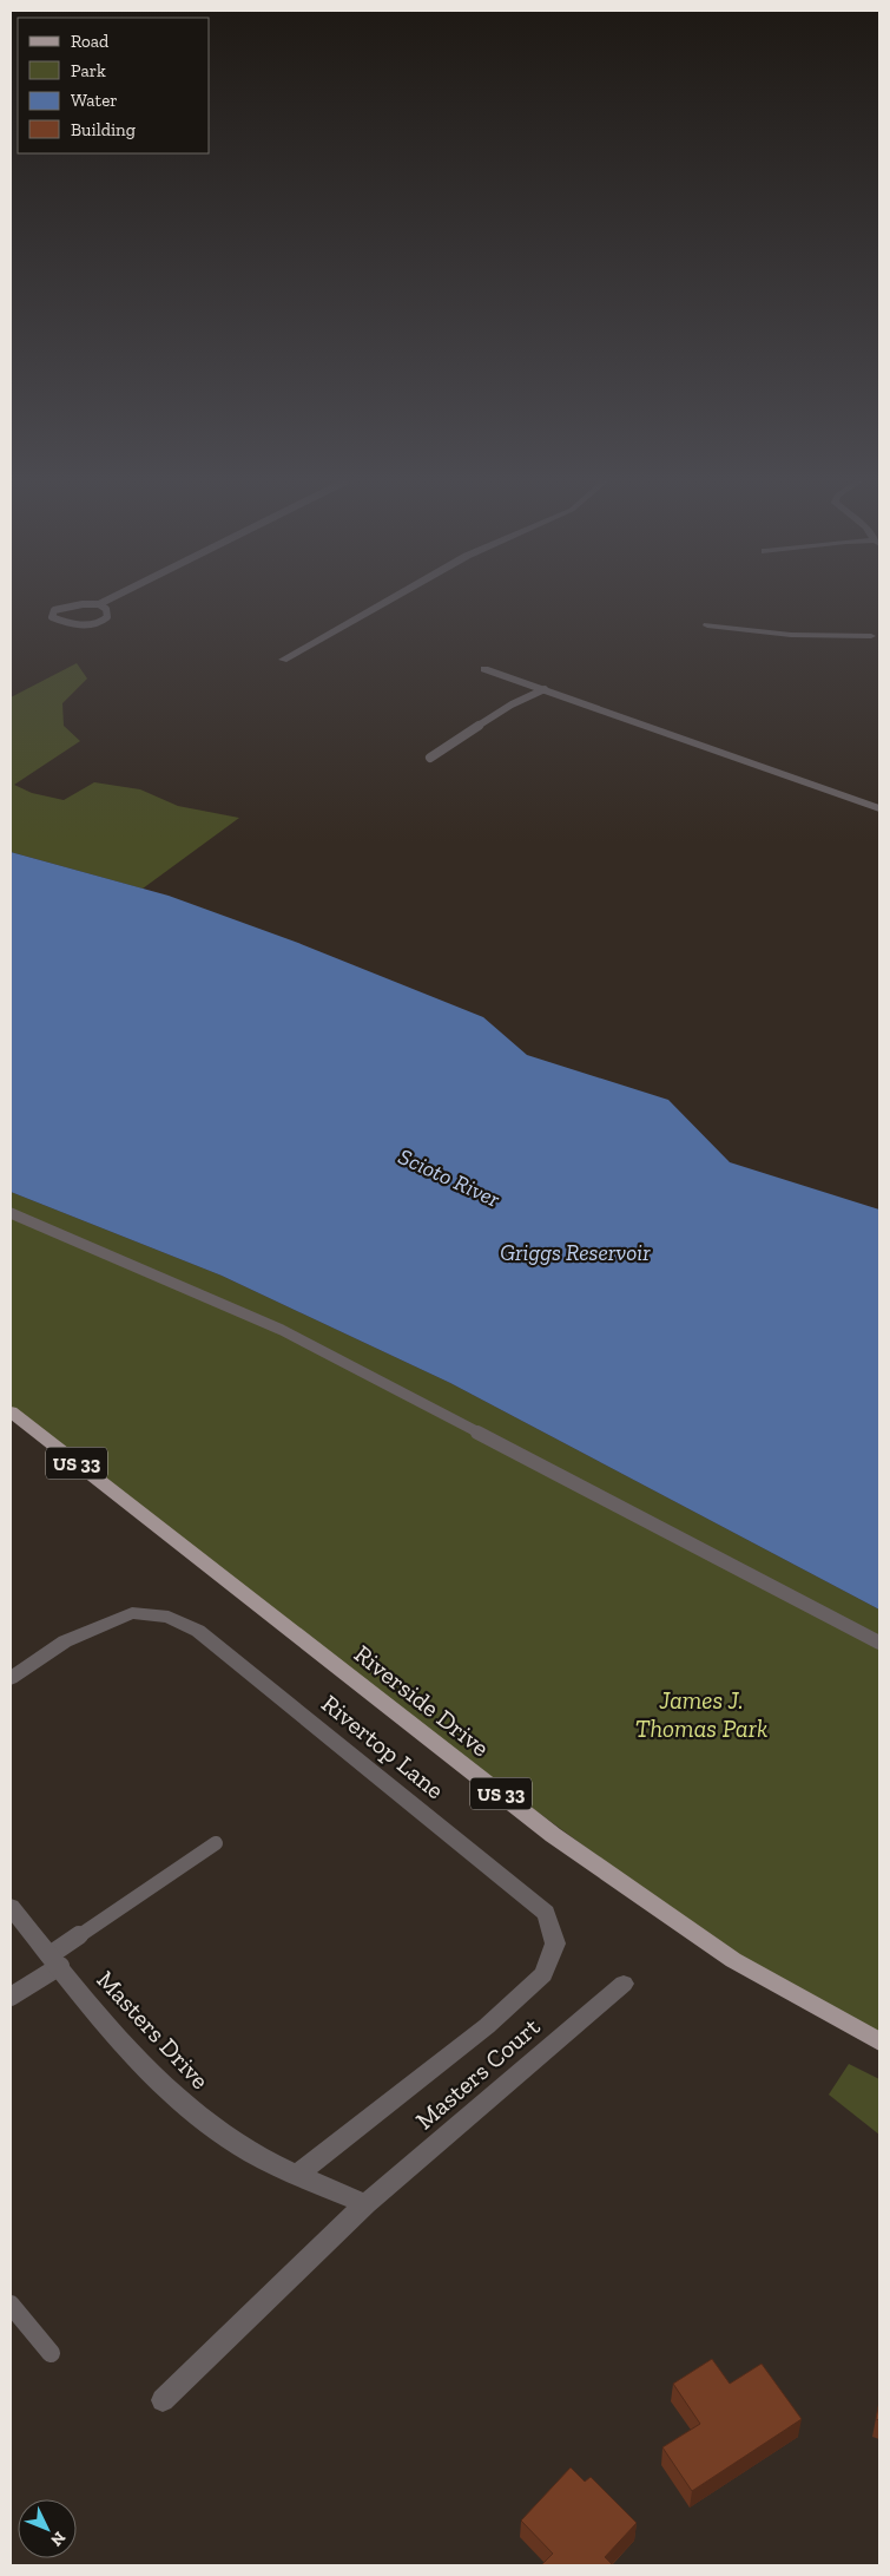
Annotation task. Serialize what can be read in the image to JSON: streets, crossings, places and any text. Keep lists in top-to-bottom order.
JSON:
{
  "streets": {
    "main road": ["US 33", "Riverside Drive"],
    "street": ["Rivertop Lane", "Masters Drive", "Masters Court"]
  },
  "crossings": [
    ["Rivertop Lane", "Masters Drive"]
  ],
  "water": ["Scioto River", "Griggs Reservoir"],
  "parks": ["James J. Thomas Park"],
  "legend": [
    "Road",
    "Park",
    "Water",
    "Building"
  ],
  "north": "bottom right"
}
